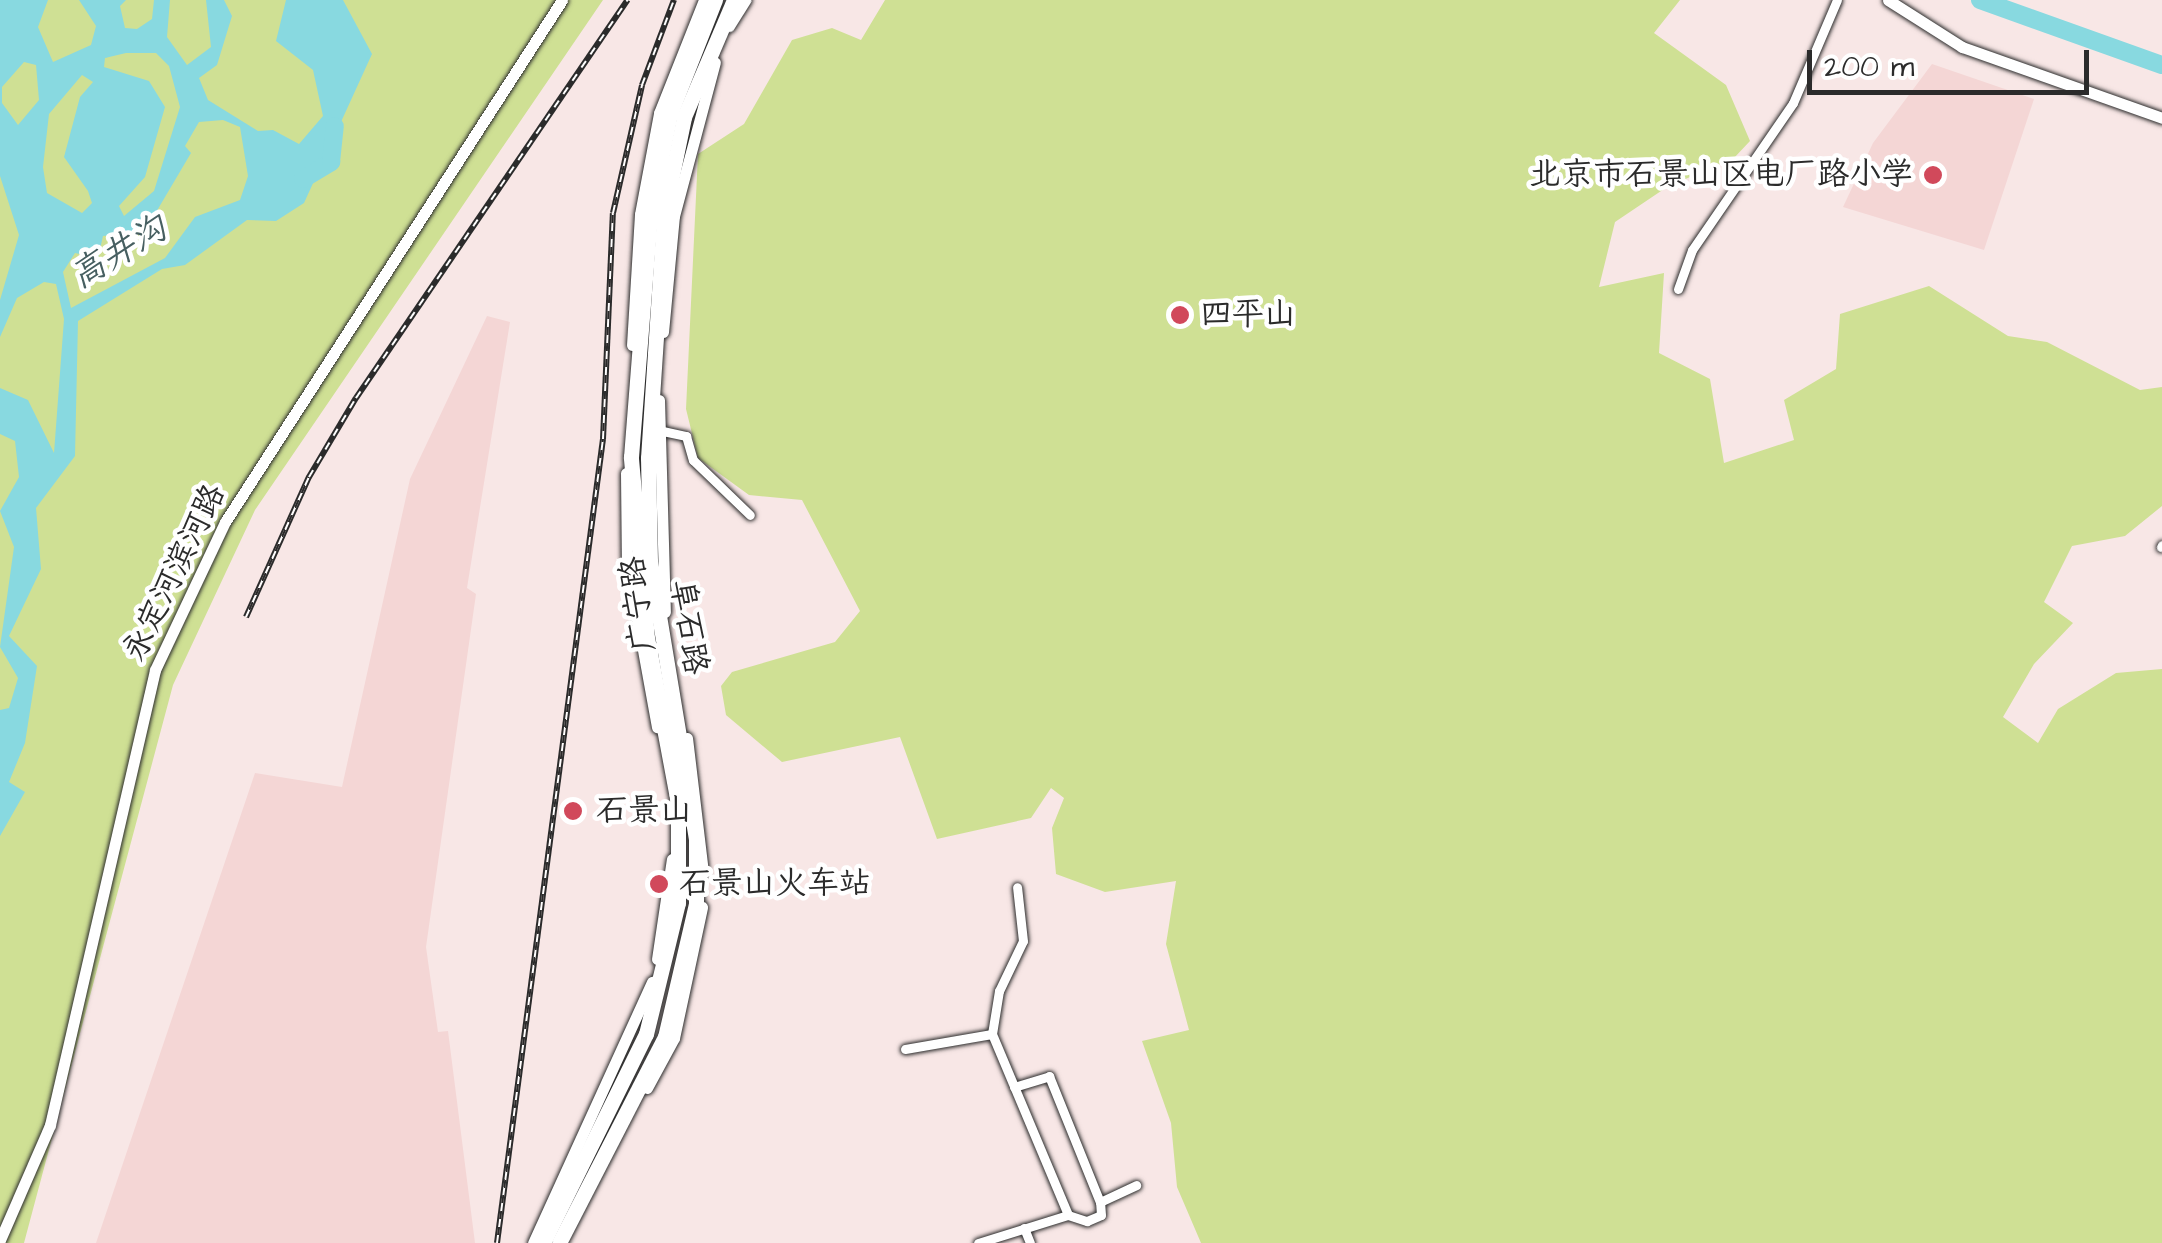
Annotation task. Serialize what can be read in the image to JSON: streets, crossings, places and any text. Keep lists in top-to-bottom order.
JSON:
{
  "streets": {
    "highway": ["阜石路"],
    "street": ["永定河滨河路", "广宁路"]
  },
  "water": ["高井沟"],
  "places": [
    "北京市石景山区电厂路小学",
    "四平山",
    "石景山",
    "石景山火车站"
  ],
  "scale_bar": "200 m"
}
